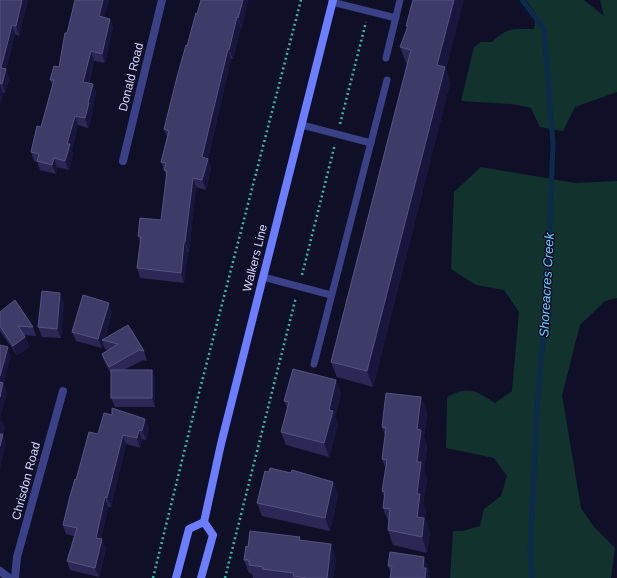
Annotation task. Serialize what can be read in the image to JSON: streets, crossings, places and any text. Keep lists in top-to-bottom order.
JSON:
{
  "streets": {
    "main road": ["Walkers Line"],
    "street": ["Donald Road", "Chrisdon Road"]
  },
  "water": ["Shoreacres Creek"]
}
